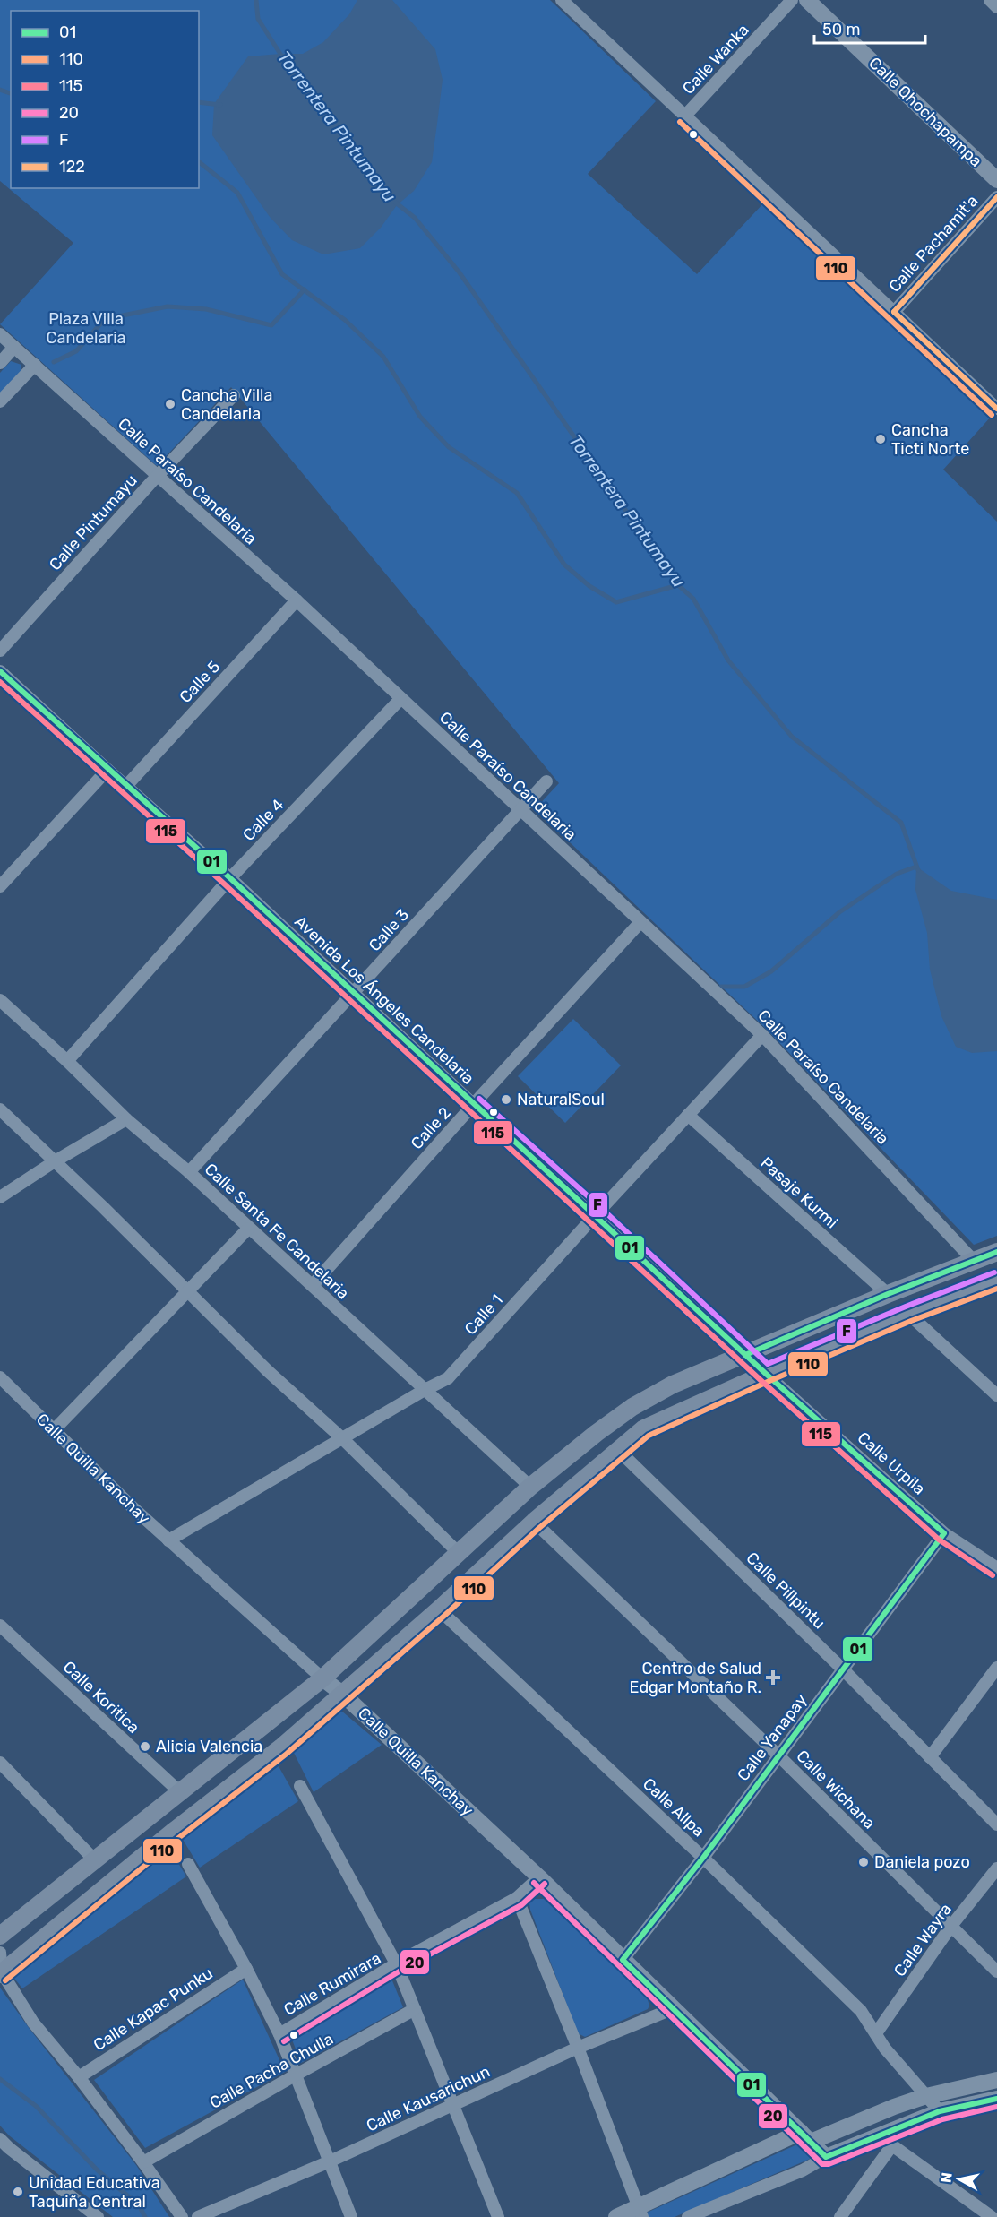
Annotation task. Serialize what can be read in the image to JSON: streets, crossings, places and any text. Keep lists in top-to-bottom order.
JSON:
{
  "streets": {
    "street": [
      "Calle Wanka",
      "Calle Qhochapampa",
      "Calle Pachamit'a",
      "Calle Paraíso Candelaria",
      "Calle Pintumayu",
      "Calle 5",
      "Calle 4",
      "Calle 3",
      "Avenida Los Ángeles Candelaria",
      "Calle 2",
      "Pasaje Kurmi",
      "Calle Santa Fe Candelaria",
      "Calle 1",
      "Calle Urpila",
      "Calle Quilla Kanchay",
      "Calle Pillpintu",
      "Calle Koritica",
      "Calle Yanapay",
      "Calle Wichana",
      "Calle Allpa",
      "Calle Wayra",
      "Calle Rumirara",
      "Calle Kapac Punku",
      "Calle Pacha Chulla",
      "Calle Kausarichun"
    ]
  },
  "crossings": [
    ["Calle Paraíso Candelaria", "Calle Pintumayu"],
    ["Calle Paraíso Candelaria", "Calle 5"],
    ["Calle Paraíso Candelaria", "Calle 4"],
    ["Calle Paraíso Candelaria", "Calle 3"],
    ["Calle Paraíso Candelaria", "Calle 2"],
    ["Calle Paraíso Candelaria", "Calle 1"],
    ["Calle 5", "Avenida Los Ángeles Candelaria"],
    ["Calle 4", "Avenida Los Ángeles Candelaria"],
    ["Calle 4", "Calle Santa Fe Candelaria"],
    ["Calle 3", "Avenida Los Ángeles Candelaria"],
    ["Calle 3", "Calle Santa Fe Candelaria"],
    ["Avenida Los Ángeles Candelaria", "Calle 2"],
    ["Avenida Los Ángeles Candelaria", "Calle 1"],
    ["Avenida Los Ángeles Candelaria", "Calle Urpila"],
    ["Calle 2", "Calle Santa Fe Candelaria"],
    ["Pasaje Kurmi", "Calle 1"],
    ["Calle Santa Fe Candelaria", "Calle 1"],
    ["Calle 1", "Calle Quilla Kanchay"],
    ["Calle Urpila", "Calle Yanapay"],
    ["Calle Quilla Kanchay", "Calle Yanapay"],
    ["Calle Quilla Kanchay", "Calle Rumirara"],
    ["Calle Quilla Kanchay", "Calle Kausarichun"],
    ["Calle Pillpintu", "Calle Yanapay"],
    ["Calle Yanapay", "Calle Wichana"],
    ["Calle Yanapay", "Calle Allpa"],
    ["Calle Wichana", "Calle Wayra"],
    ["Calle Allpa", "Calle Wayra"]
  ],
  "water": ["Torrentera Pintumayu"],
  "parks": ["Plaza Villa Candelaria"],
  "places": {
    "other": [
      "Cancha Villa Candelaria",
      "Cancha Ticti Norte",
      "NaturalSoul",
      "Alicia Valencia",
      "Daniela pozo",
      "Unidad Educativa Taquiña Central"
    ],
    "health": ["Centro de Salud Edgar Montaño R."]
  },
  "lines": [
    "transit line 110",
    "transit line 122",
    "transit line 01",
    "transit line 115",
    "transit line F",
    "transit line 20"
  ],
  "legend": [
    "01",
    "110",
    "115",
    "20",
    "F",
    "122"
  ],
  "scale_bar": "50 m",
  "north": "left"
}
